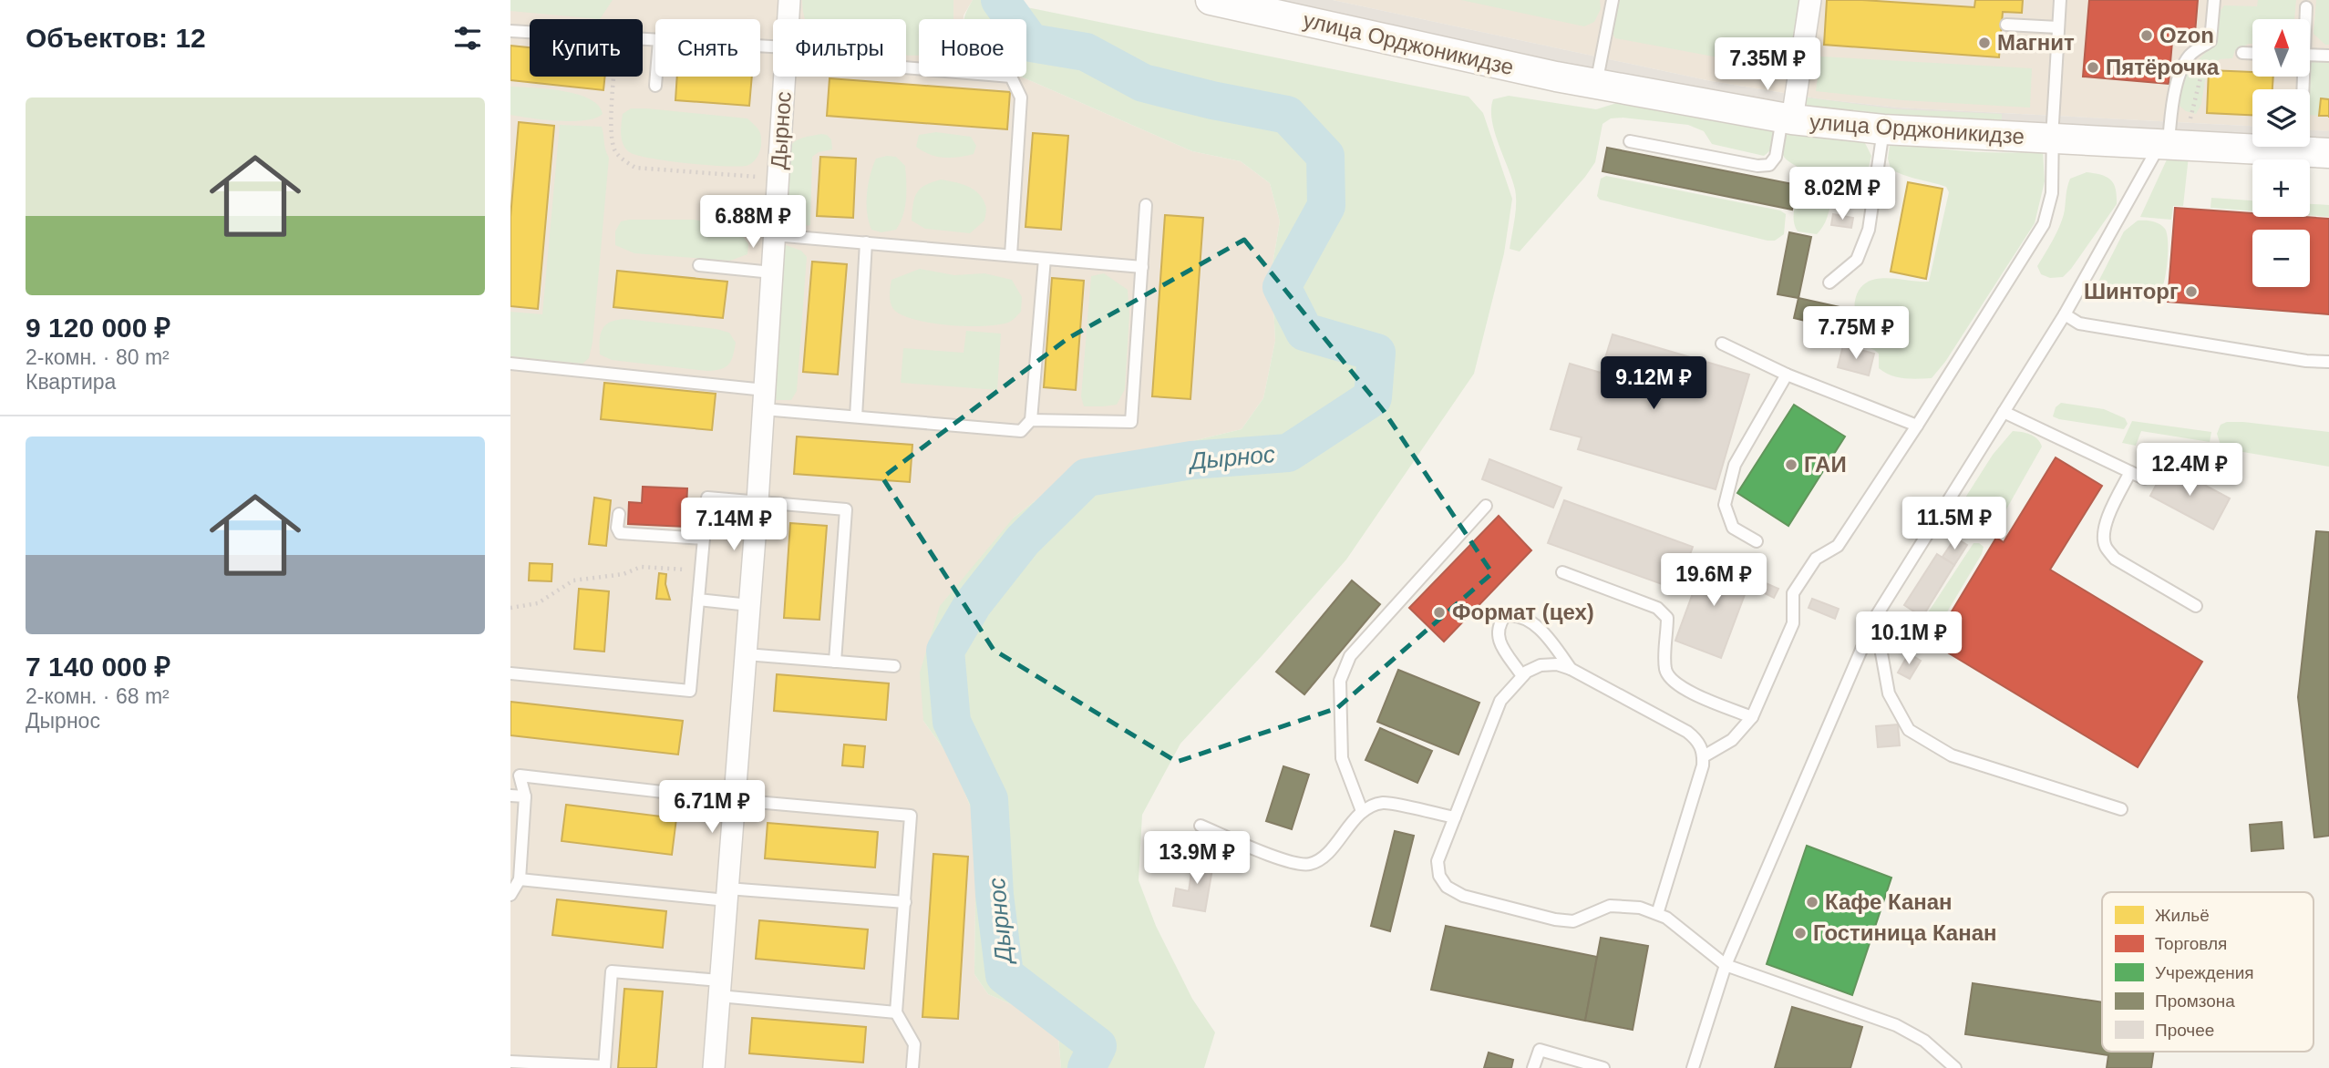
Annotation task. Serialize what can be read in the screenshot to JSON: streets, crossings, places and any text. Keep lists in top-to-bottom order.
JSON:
{
  "streets": {
    "main road": ["улица Орджоникидзе"],
    "street": ["Дырнос"]
  },
  "water": ["Дырнос"],
  "places": [
    "Ozon",
    "Магнит",
    "Пятёрочка",
    "Шинторг",
    "ГАИ",
    "Формат (цех)",
    "Кафе Канан",
    "Гостиница Канан"
  ],
  "legend": [
    "Жильё",
    "Торговля",
    "Учреждения",
    "Промзона",
    "Прочее"
  ],
  "north": "top",
  "page": {
    "heading": "Объектов: 12",
    "map_buttons": ["+", "−"],
    "chip": [
      "Купить",
      "Снять",
      "Фильтры",
      "Новое"
    ],
    "price": [
      "7.35M ₽",
      "8.02M ₽",
      "6.88M ₽",
      "7.75M ₽",
      "9.12M ₽",
      "12.4M ₽",
      "11.5M ₽",
      "7.14M ₽",
      "19.6M ₽",
      "10.1M ₽",
      "6.71M ₽",
      "13.9M ₽"
    ],
    "list": [
      {
        "name": "9 120 000 ₽",
        "note": "2-комн. · 80 m² · Квартира"
      },
      {
        "name": "7 140 000 ₽",
        "note": "2-комн. · 68 m² · Дырнос"
      }
    ]
  }
}
